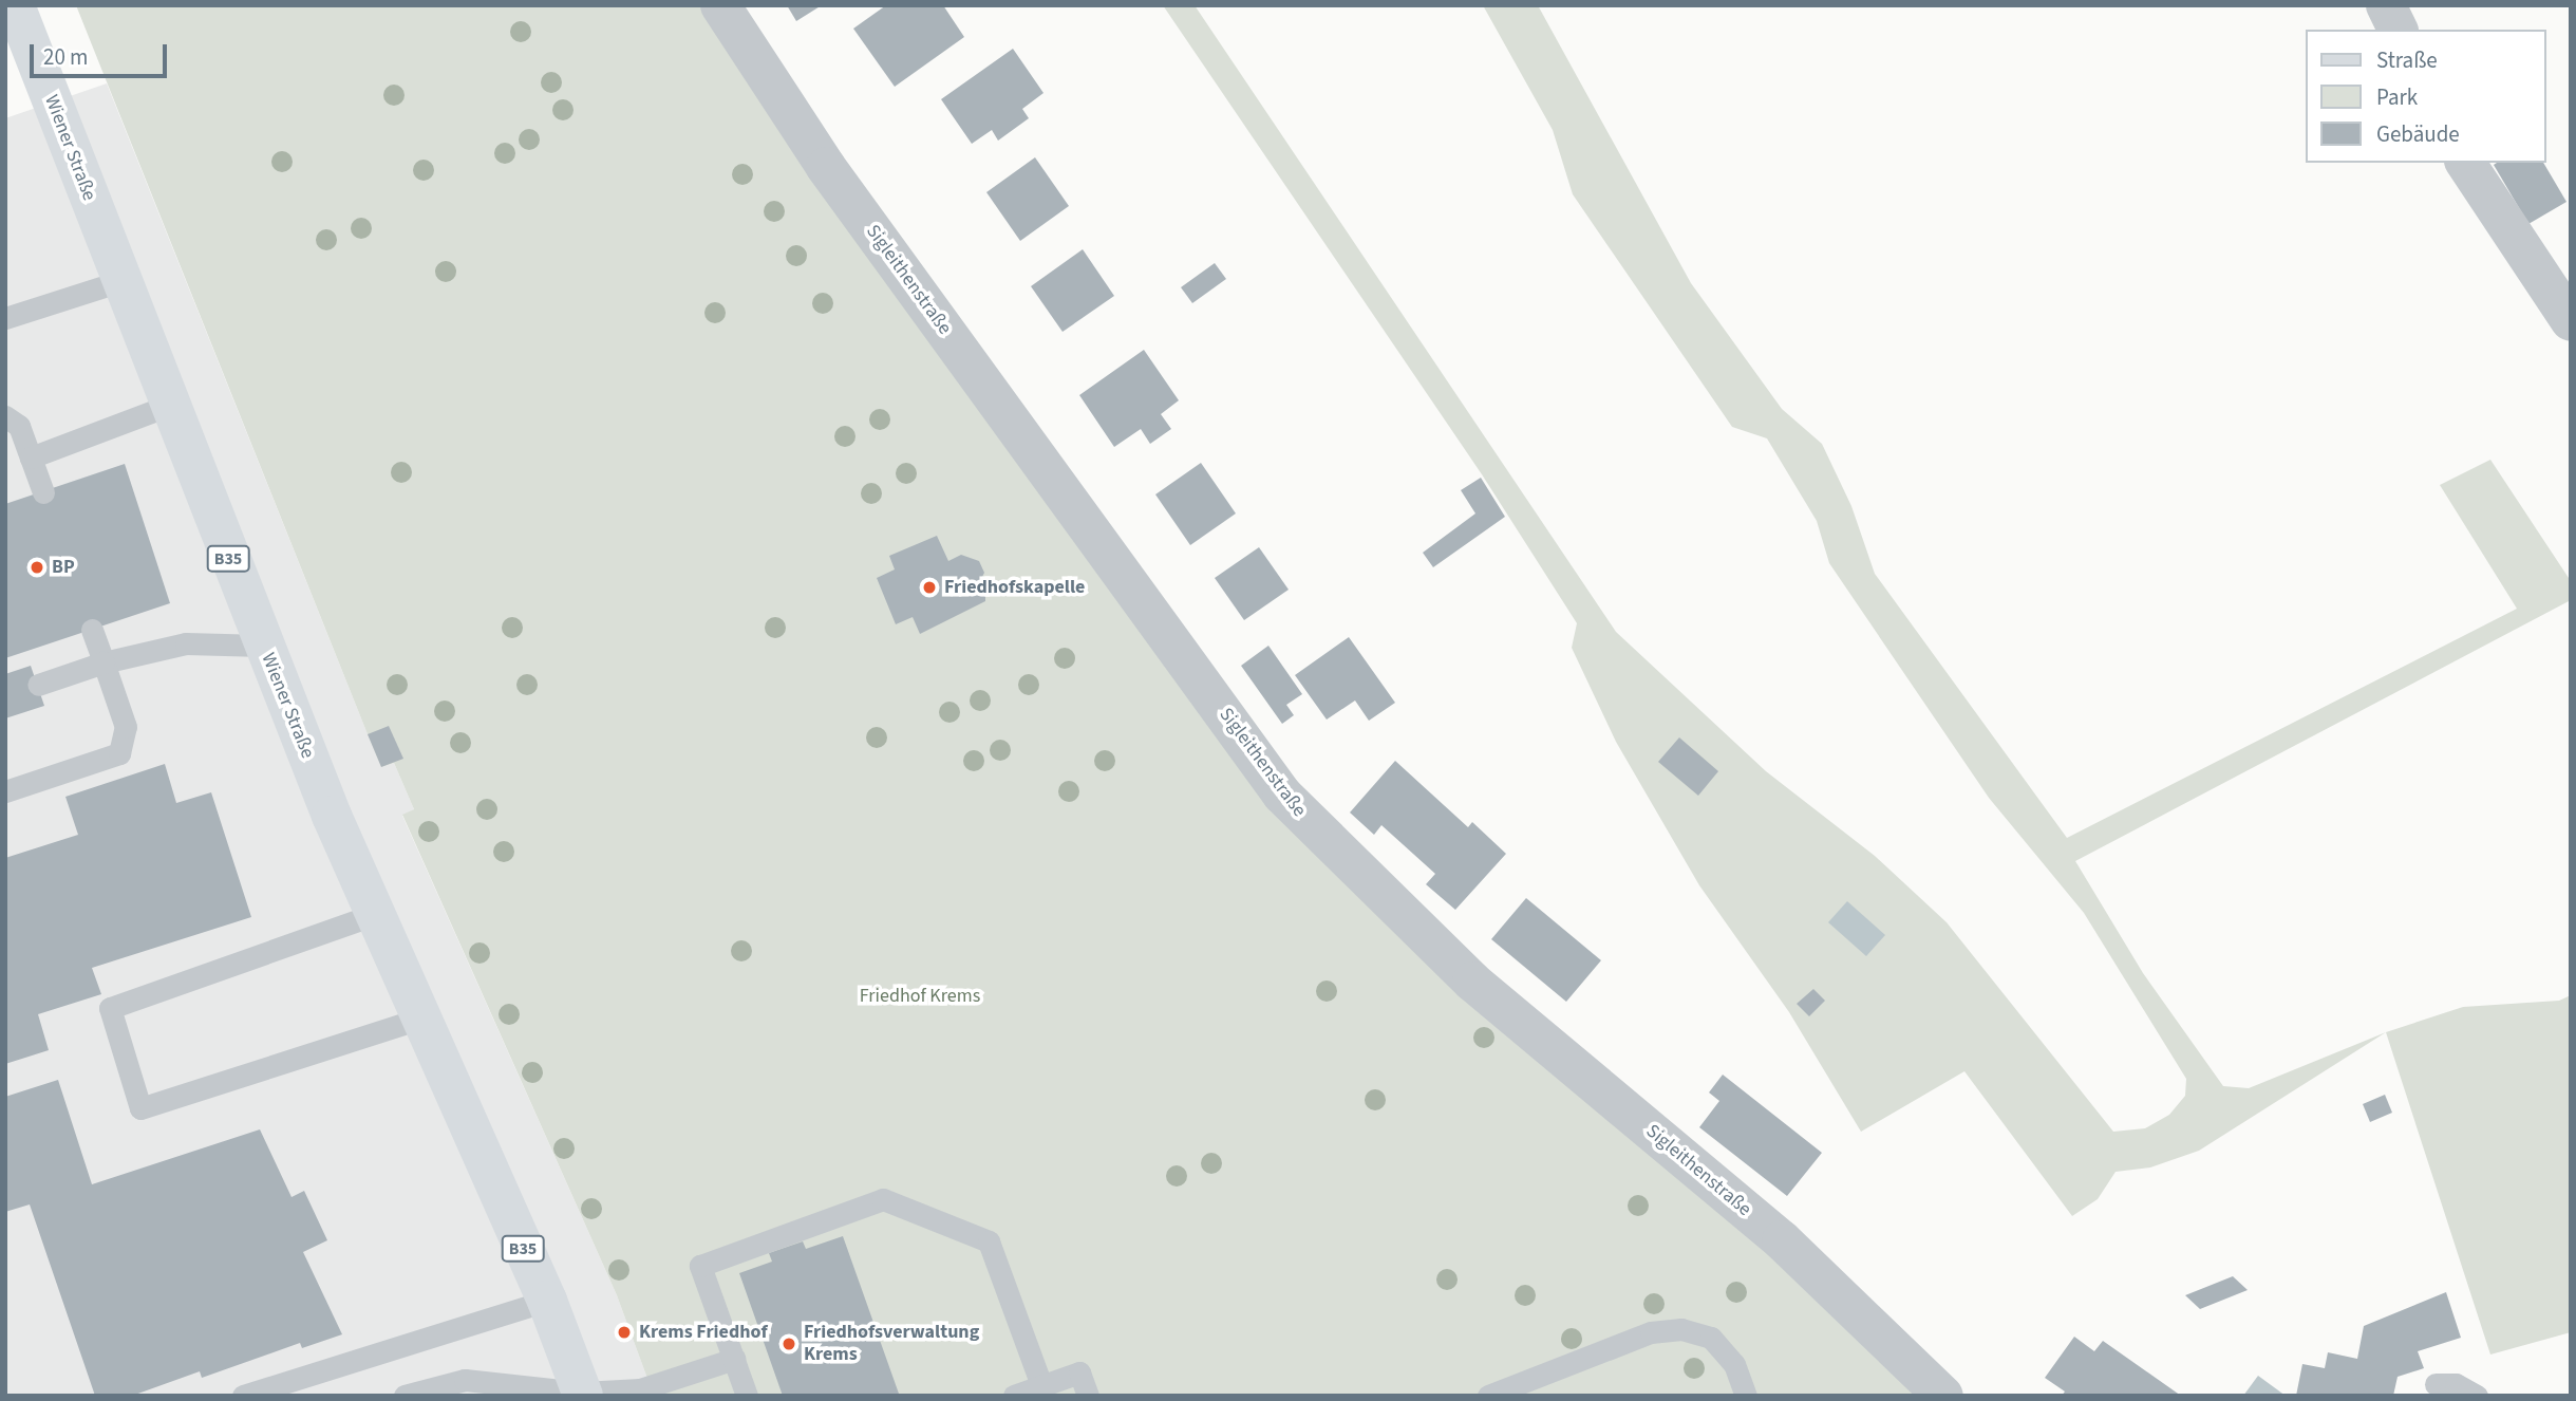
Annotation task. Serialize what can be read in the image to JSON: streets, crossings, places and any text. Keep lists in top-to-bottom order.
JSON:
{
  "streets": {
    "main road": ["Wiener Straße", "B35"],
    "street": ["Sigleithenstraße"]
  },
  "parks": ["Friedhof Krems"],
  "places": [
    "BP",
    "Friedhofskapelle",
    "Krems Friedhof",
    "Friedhofsverwaltung Krems"
  ],
  "legend": ["Straße", "Park", "Gebäude"],
  "scale_bar": "20 m"
}
